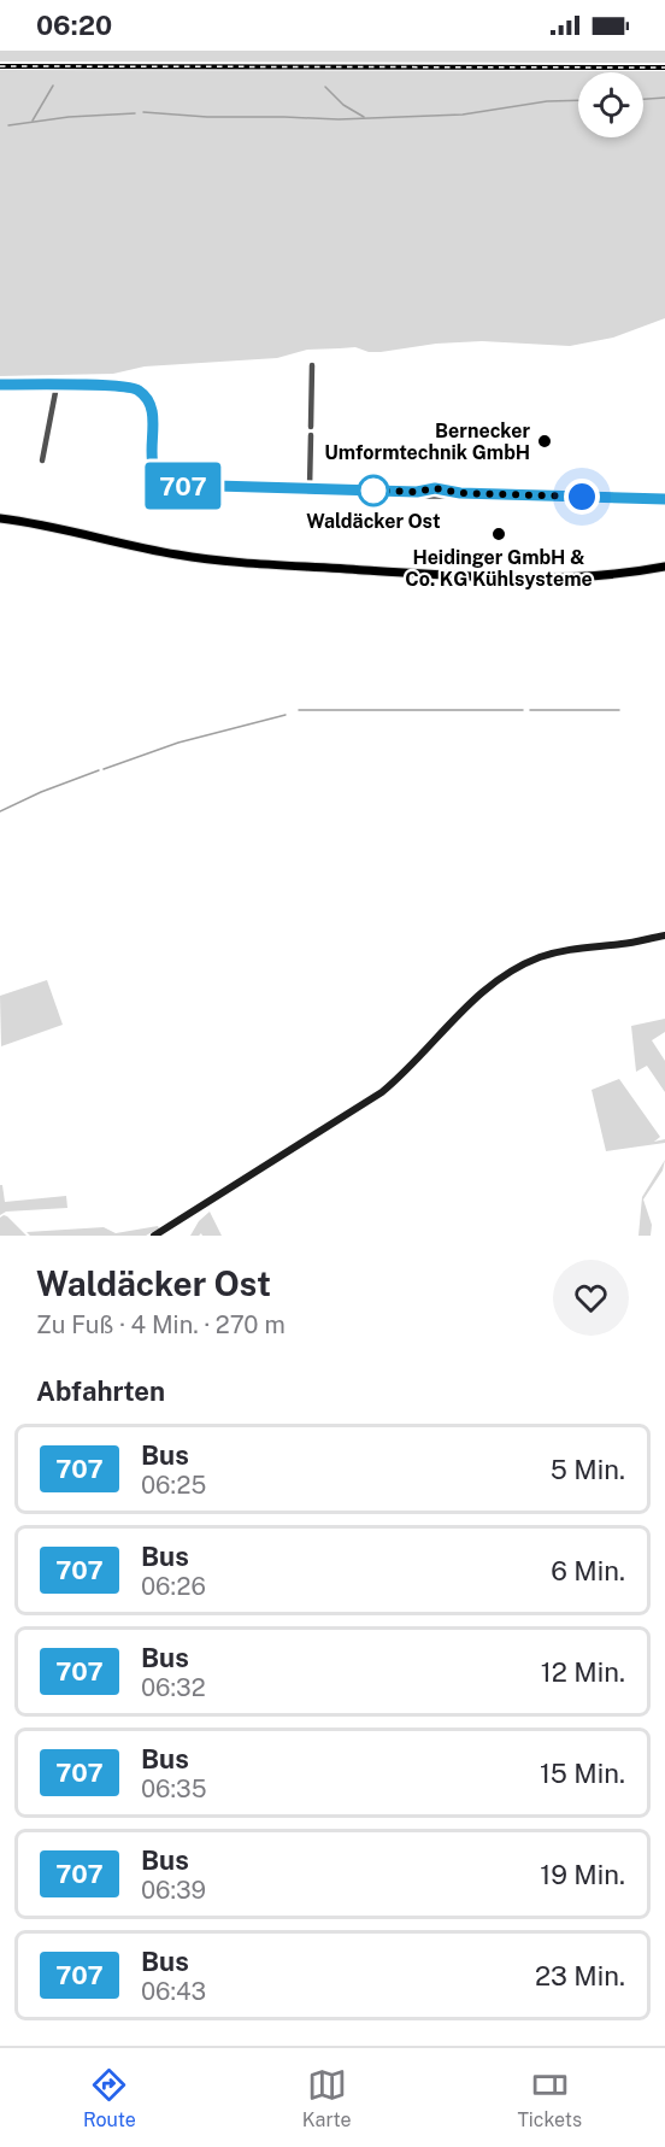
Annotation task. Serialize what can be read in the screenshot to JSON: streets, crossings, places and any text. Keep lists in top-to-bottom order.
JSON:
{
  "places": ["Bernecker Umformtechnik GmbH", "Waldäcker Ost", "Heidinger GmbH & Co. KG Kühlsysteme"],
  "lines": ["bus line 707"],
  "page": {
    "status": "06:20",
    "on_map": "707",
    "heading": [
      ["Waldäcker Ost", "Zu Fuß · 4 Min. · 270 m"],
      "Abfahrten"
    ],
    "list": [
      {
        "mark": "707",
        "name": "Bus",
        "note": "06:25",
        "value": "5 Min."
      },
      {
        "mark": "707",
        "name": "Bus",
        "note": "06:26",
        "value": "6 Min."
      },
      {
        "mark": "707",
        "name": "Bus",
        "note": "06:32",
        "value": "12 Min."
      },
      {
        "mark": "707",
        "name": "Bus",
        "note": "06:35",
        "value": "15 Min."
      },
      {
        "mark": "707",
        "name": "Bus",
        "note": "06:39",
        "value": "19 Min."
      },
      {
        "mark": "707",
        "name": "Bus",
        "note": "06:43",
        "value": "23 Min."
      }
    ],
    "tabs": ["Route", "Karte", "Tickets"]
  }
}
